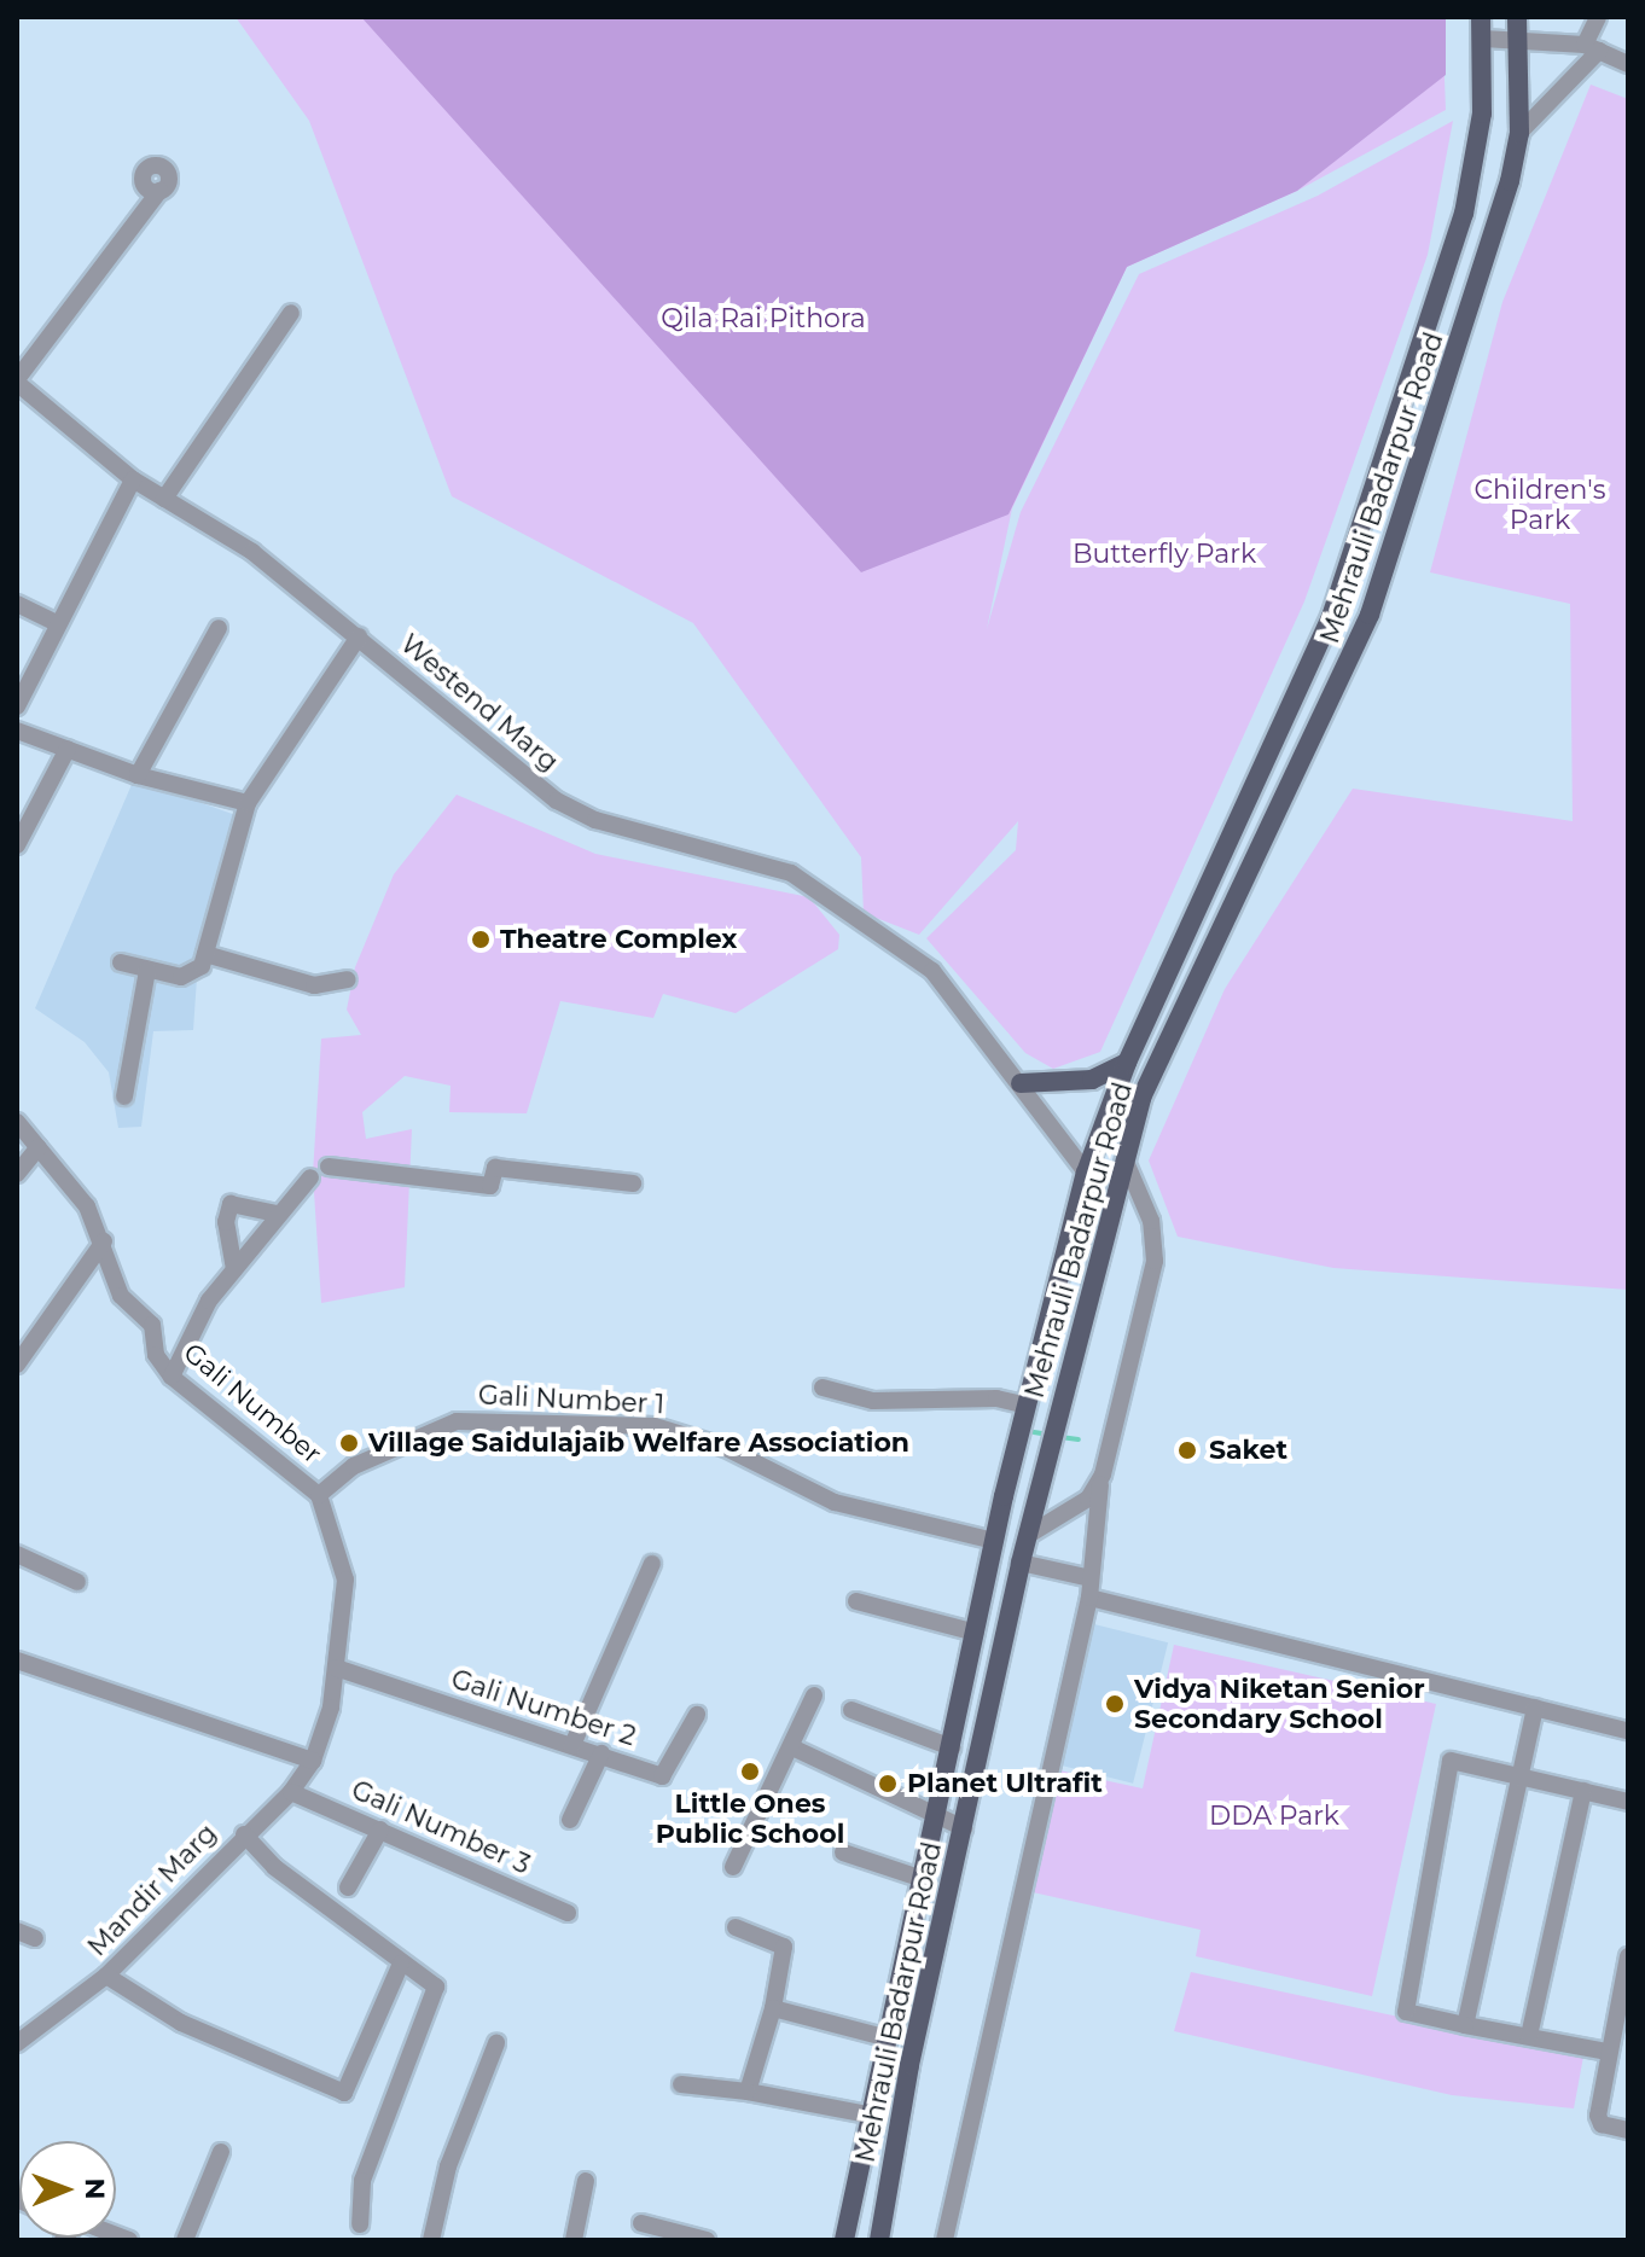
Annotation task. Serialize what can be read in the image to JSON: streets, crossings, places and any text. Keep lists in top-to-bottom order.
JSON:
{
  "streets": {
    "main road": ["Mehrauli Badarpur Road"],
    "street": [
      "Westend Marg",
      "Gali Number 1",
      "Gali Number",
      "Gali Number 2",
      "Gali Number 3",
      "Mandir Marg"
    ]
  },
  "crossings": [
    ["Mehrauli Badarpur Road", "Westend Marg"],
    ["Mehrauli Badarpur Road", "Gali Number 1"],
    ["Gali Number 1", "Gali Number"],
    ["Gali Number", "Gali Number 2"],
    ["Gali Number", "Mandir Marg"],
    ["Gali Number 3", "Mandir Marg"]
  ],
  "parks": [
    "Qila Rai Pithora",
    "Children's Park",
    "Butterfly Park",
    "DDA Park"
  ],
  "places": [
    "Theatre Complex",
    "Village Saidulajaib Welfare Association",
    "Saket",
    "Vidya Niketan Senior Secondary School",
    "Little Ones Public School",
    "Planet Ultrafit"
  ],
  "north": "right"
}
